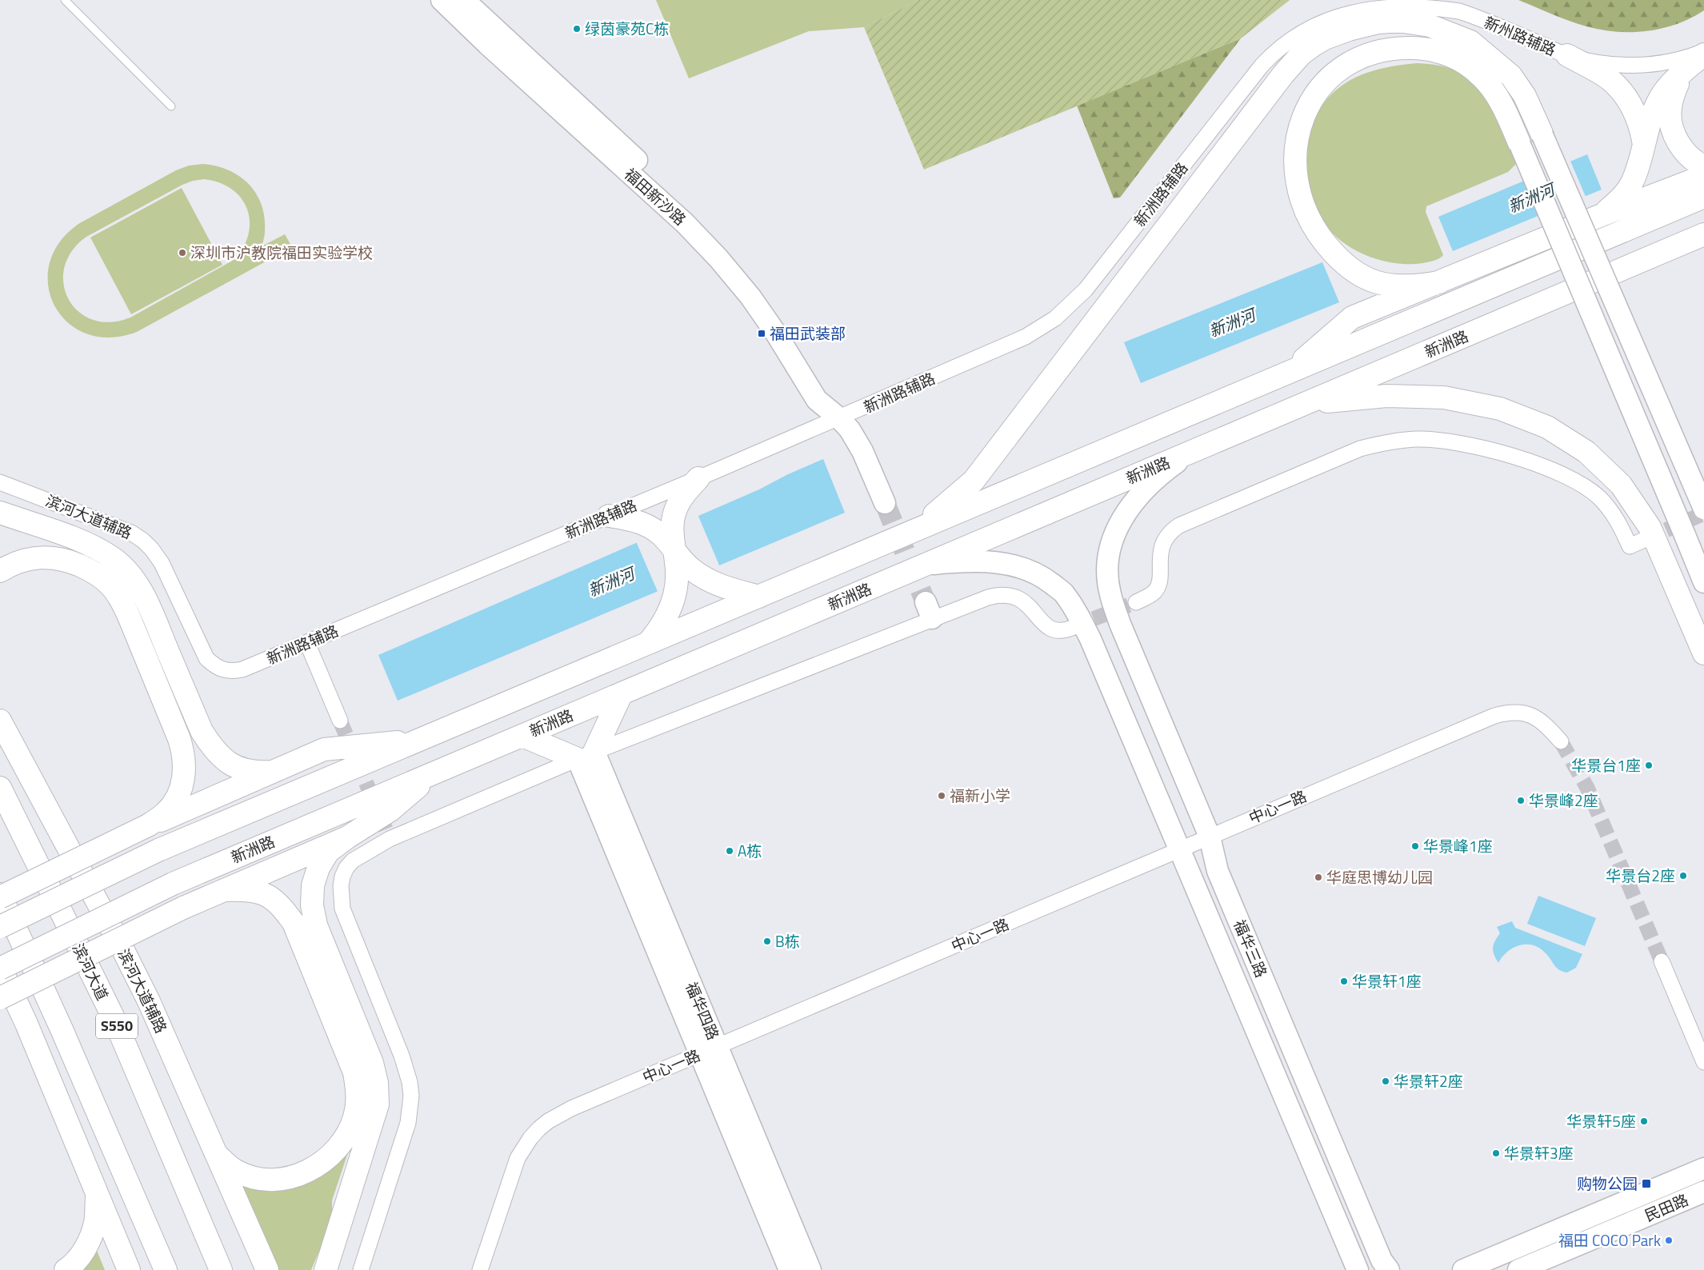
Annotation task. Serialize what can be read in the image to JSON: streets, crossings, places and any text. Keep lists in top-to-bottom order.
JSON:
{
  "streets": {
    "main road": [
      "新洲路",
      "滨河大道辅路",
      "滨河大道",
      "S550"
    ],
    "street": [
      "新州路辅路",
      "新洲路辅路",
      "福田新沙路",
      "中心一路",
      "福华三路",
      "福华四路",
      "民田路"
    ]
  },
  "crossings": [
    ["新州路辅路", "新洲路辅路"],
    ["新洲路辅路", "福田新沙路"],
    ["新洲路辅路", "滨河大道辅路"],
    ["新洲路", "福华三路"],
    ["中心一路", "福华三路"],
    ["中心一路", "福华四路"]
  ],
  "water": ["新洲河"],
  "places": {
    "other": [
      "绿茵豪苑C栋",
      "深圳市沪教院福田实验学校",
      "华景台1座",
      "福新小学",
      "华景峰2座",
      "华景峰1座",
      "A栋",
      "华景台2座",
      "华庭思博幼儿园",
      "B栋",
      "华景轩1座",
      "华景轩2座",
      "华景轩5座",
      "华景轩3座",
      "福田 COCO Park"
    ],
    "transit": ["福田武装部", "购物公园"]
  }
}
